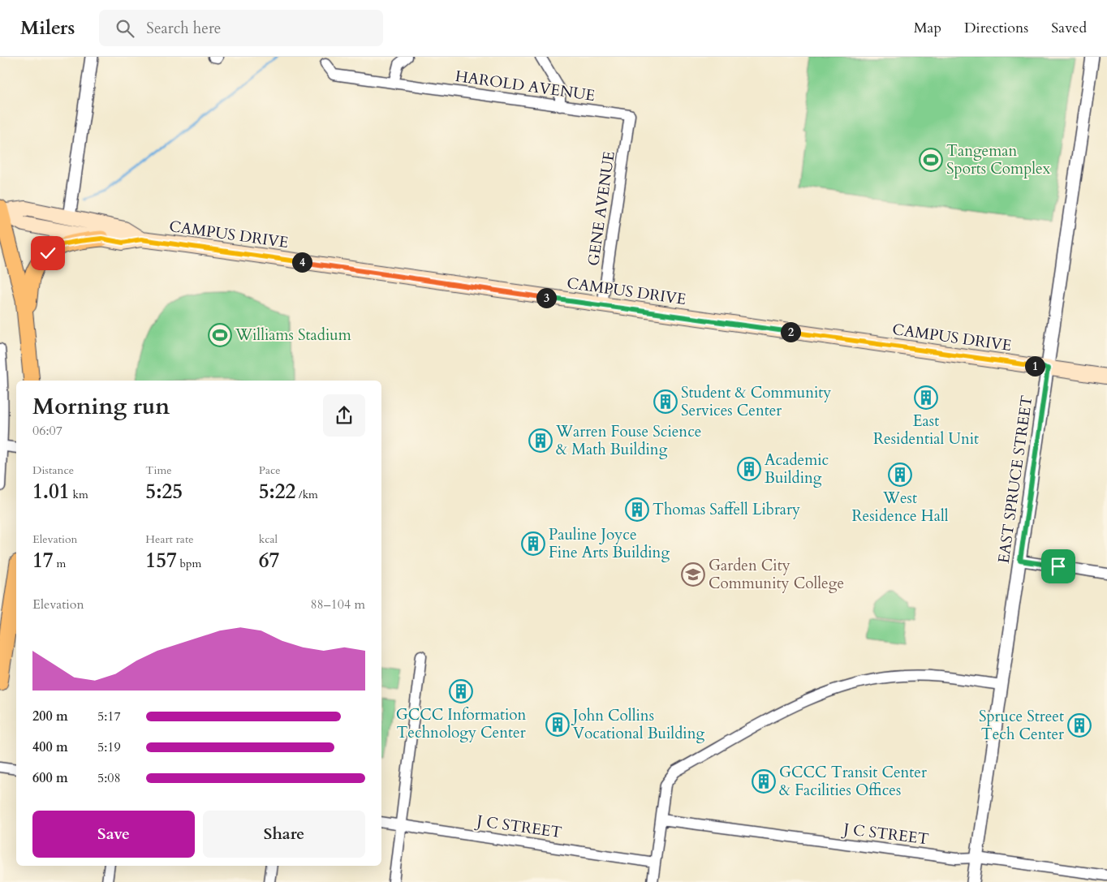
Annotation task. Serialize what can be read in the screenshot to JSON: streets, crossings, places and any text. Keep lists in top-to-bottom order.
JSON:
{
  "streets": {
    "main road": ["CAMPUS DRIVE"],
    "street": [
      "HAROLD AVENUE",
      "GENE AVENUE",
      "EAST SPRUCE STREET",
      "J C STREET"
    ]
  },
  "crossings": [
    ["HAROLD AVENUE", "GENE AVENUE"],
    ["GENE AVENUE", "CAMPUS DRIVE"],
    ["CAMPUS DRIVE", "EAST SPRUCE STREET"],
    ["EAST SPRUCE STREET", "J C STREET"]
  ],
  "places": {
    "sports": ["Tangeman Sports Complex", "Williams Stadium"],
    "building": [
      "East Residential Unit",
      "Student & Community Services Center",
      "Warren Fouse Science & Math Building",
      "Academic Building",
      "West Residence Hall",
      "Thomas Saffell Library",
      "Pauline Joyce Fine Arts Building",
      "GCCC Information Technology Center",
      "John Collins Vocational Building",
      "Spruce Street Tech Center",
      "GCCC Transit Center & Facilities Offices"
    ],
    "school or university": ["Garden City Community College"]
  },
  "page": {
    "header": "Milers",
    "search": "Search here",
    "nav": ["Map", "Directions", "Saved"],
    "pins": [
      "4",
      "3",
      "2",
      "1"
    ],
    "heading": ["Morning run", "06:07"],
    "stats": [
      ["Distance", "1.01 km"],
      ["Time", "5:25"],
      ["Pace", "5:22 /km"],
      ["Elevation", "17 m"],
      ["Heart rate", "157 bpm"],
      ["kcal", "67"]
    ],
    "chart": ["Elevation", "88–104 m"],
    "list": [
      {
        "name": "200 m",
        "note": "5:17"
      },
      {
        "name": "400 m",
        "note": "5:19"
      },
      {
        "name": "600 m",
        "note": "5:08"
      }
    ],
    "buttons": ["Save", "Share"]
  }
}
